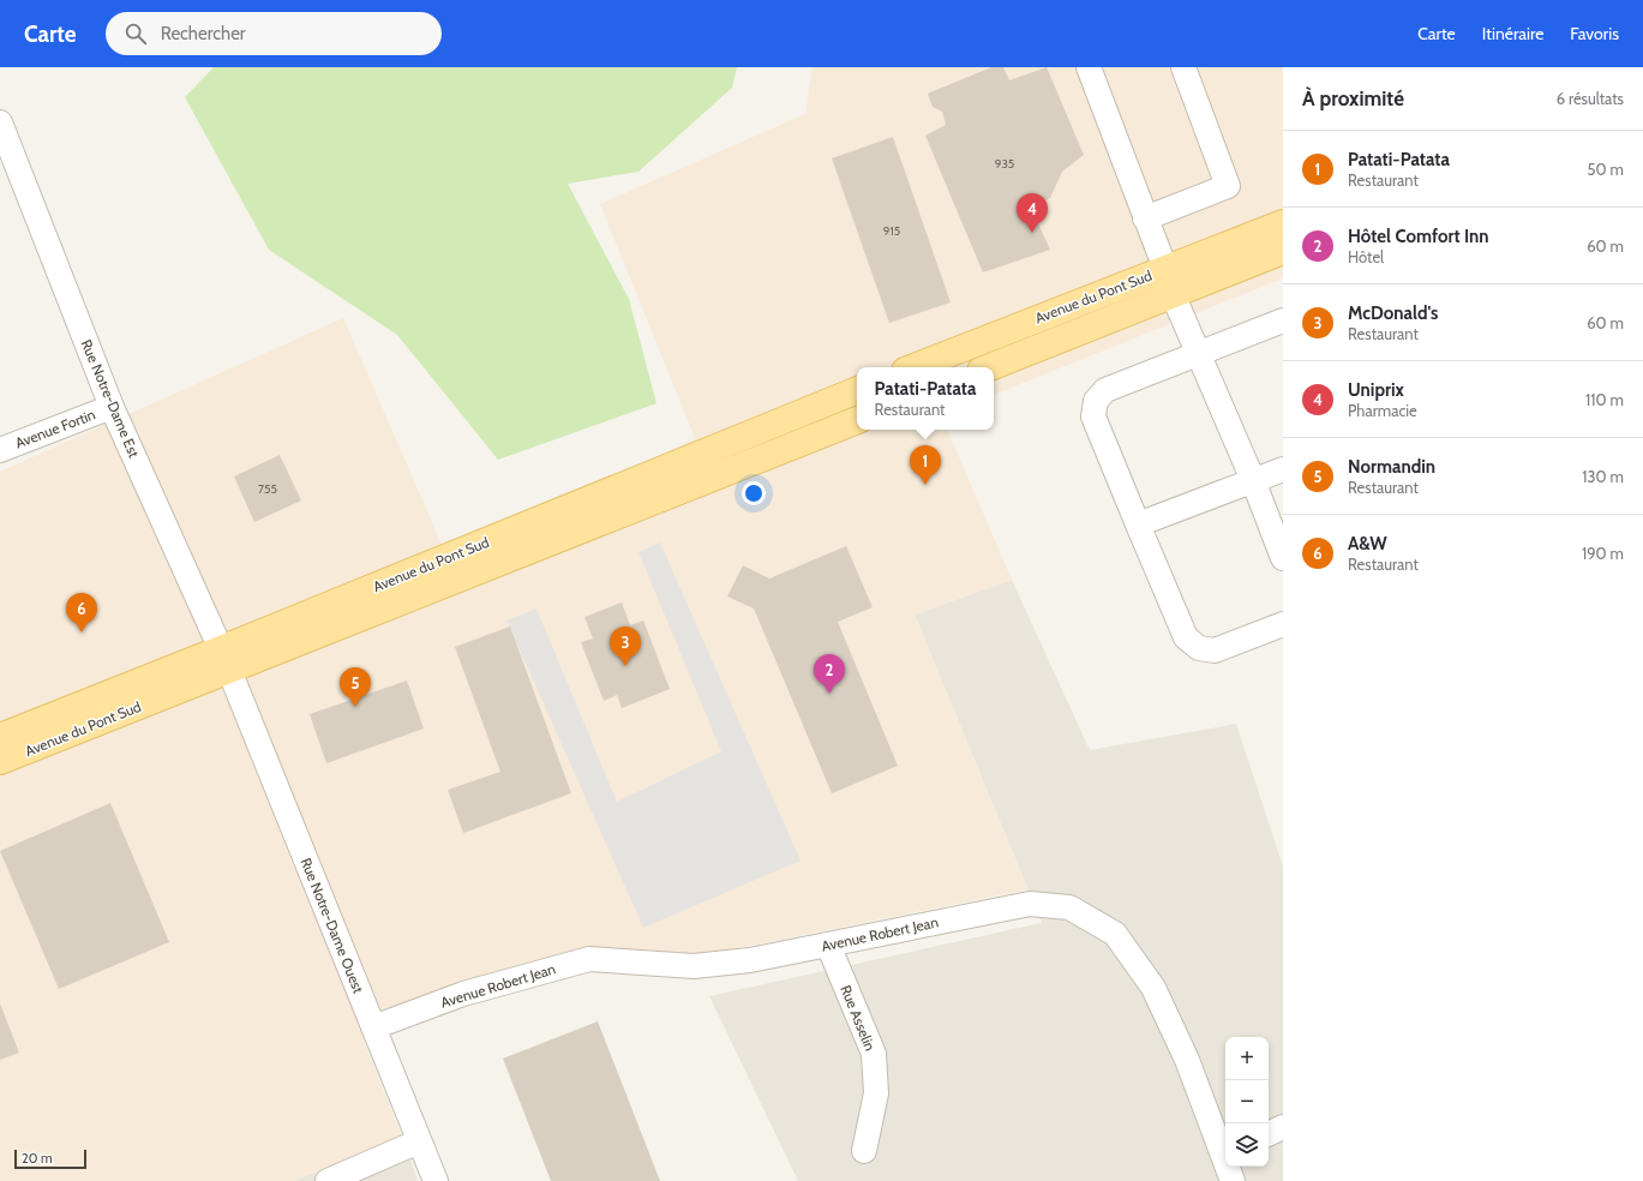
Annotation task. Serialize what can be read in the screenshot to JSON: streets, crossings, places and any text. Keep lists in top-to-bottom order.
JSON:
{
  "streets": {
    "main road": ["Avenue du Pont Sud"],
    "street": [
      "Rue Notre-Dame Est",
      "Avenue Fortin",
      "Rue Notre-Dame Ouest",
      "Avenue Robert Jean",
      "Rue Asselin"
    ]
  },
  "crossings": [
    ["Avenue du Pont Sud", "Rue Notre-Dame Est"],
    ["Avenue du Pont Sud", "Rue Notre-Dame Ouest"],
    ["Rue Notre-Dame Est", "Avenue Fortin"],
    ["Rue Notre-Dame Est", "Rue Notre-Dame Ouest"],
    ["Rue Notre-Dame Ouest", "Avenue Robert Jean"],
    ["Avenue Robert Jean", "Rue Asselin"]
  ],
  "house_numbers": ["935", "915", "755"],
  "scale_bar": "20 m",
  "page": {
    "header": "Carte",
    "search": "Rechercher",
    "nav": ["Carte", "Itinéraire", "Favoris"],
    "heading": ["À proximité", "6 résultats"],
    "list": [
      {
        "mark": "1",
        "name": "Patati-Patata",
        "note": "Restaurant",
        "value": "50 m"
      },
      {
        "mark": "2",
        "name": "Hôtel Comfort Inn",
        "note": "Hôtel",
        "value": "60 m"
      },
      {
        "mark": "3",
        "name": "McDonald's",
        "note": "Restaurant",
        "value": "60 m"
      },
      {
        "mark": "4",
        "name": "Uniprix",
        "note": "Pharmacie",
        "value": "110 m"
      },
      {
        "mark": "5",
        "name": "Normandin",
        "note": "Restaurant",
        "value": "130 m"
      },
      {
        "mark": "6",
        "name": "A&W",
        "note": "Restaurant",
        "value": "190 m"
      }
    ],
    "pins": [
      "4",
      "1",
      "6",
      "3",
      "2",
      "5"
    ],
    "popup": ["Patati-Patata", "Restaurant"],
    "map_buttons": ["+", "−"],
    "scale": "20 m"
  }
}
